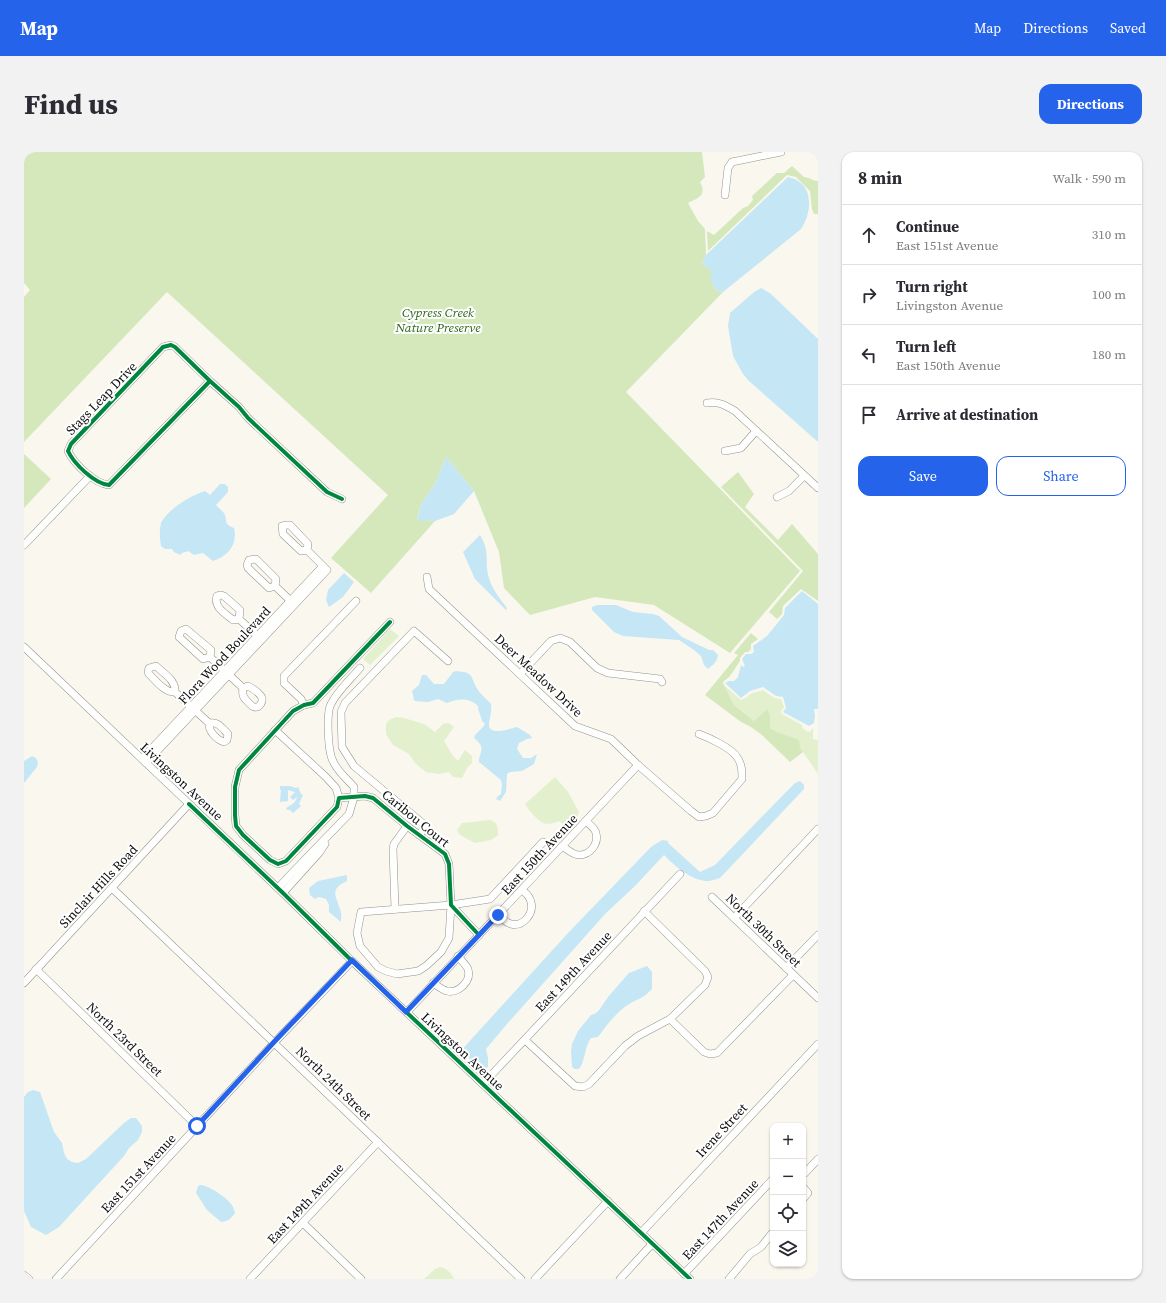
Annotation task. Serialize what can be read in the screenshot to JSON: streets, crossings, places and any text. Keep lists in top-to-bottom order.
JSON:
{
  "streets": {
    "street": [
      "Stags Leap Drive",
      "Flora Wood Boulevard",
      "Deer Meadow Drive",
      "Livingston Avenue",
      "Caribou Court",
      "East 150th Avenue",
      "Sinclair Hills Road",
      "North 30th Street",
      "East 149th Avenue",
      "North 23rd Street",
      "North 24th Street",
      "Irene Street",
      "East 151st Avenue",
      "East 147th Avenue"
    ]
  },
  "crossings": [
    ["Flora Wood Boulevard", "Livingston Avenue"],
    ["Deer Meadow Drive", "East 150th Avenue"],
    ["Livingston Avenue", "East 150th Avenue"],
    ["Livingston Avenue", "Sinclair Hills Road"],
    ["Livingston Avenue", "East 149th Avenue"],
    ["Livingston Avenue", "Irene Street"],
    ["Livingston Avenue", "East 151st Avenue"],
    ["Livingston Avenue", "East 147th Avenue"],
    ["Sinclair Hills Road", "North 23rd Street"],
    ["Sinclair Hills Road", "North 24th Street"],
    ["East 149th Avenue", "North 24th Street"],
    ["North 23rd Street", "East 151st Avenue"],
    ["North 24th Street", "East 151st Avenue"]
  ],
  "parks": ["Cypress Creek Nature Preserve"],
  "page": {
    "header": "Map",
    "nav": ["Map", "Directions", "Saved"],
    "buttons": [
      "Directions",
      ["Save", "Share"]
    ],
    "title": "Find us",
    "heading": ["8 min", "Walk · 590 m"],
    "list": [
      ["Continue", "East 151st Avenue", "310 m"],
      ["Turn right", "Livingston Avenue", "100 m"],
      ["Turn left", "East 150th Avenue", "180 m"],
      "Arrive at destination"
    ],
    "map_buttons": ["+", "−"]
  }
}
